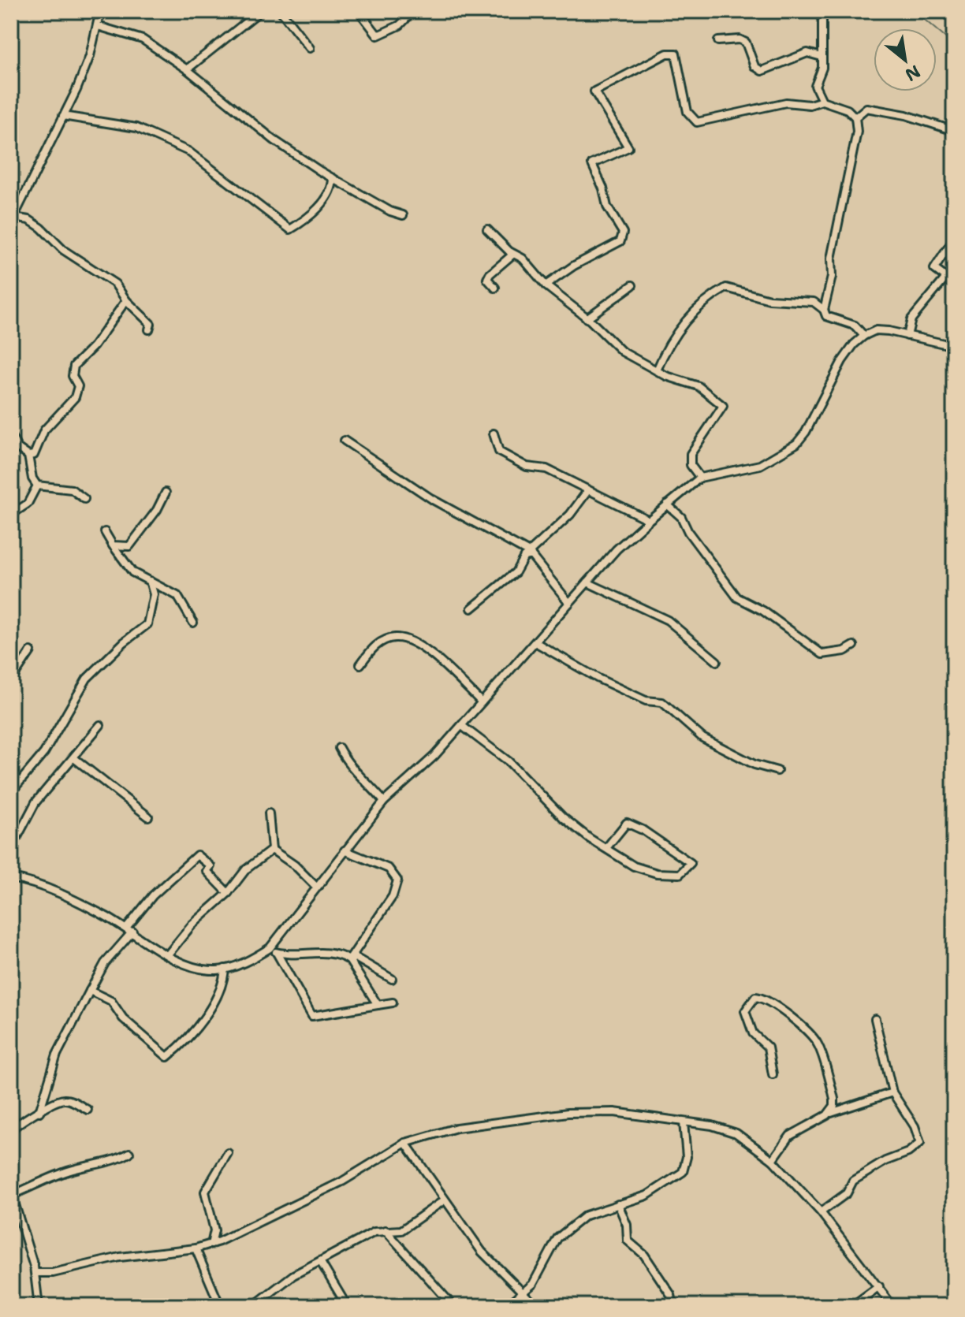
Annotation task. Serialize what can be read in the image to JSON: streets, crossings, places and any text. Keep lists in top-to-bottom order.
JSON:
{
  "north": "bottom right"
}
